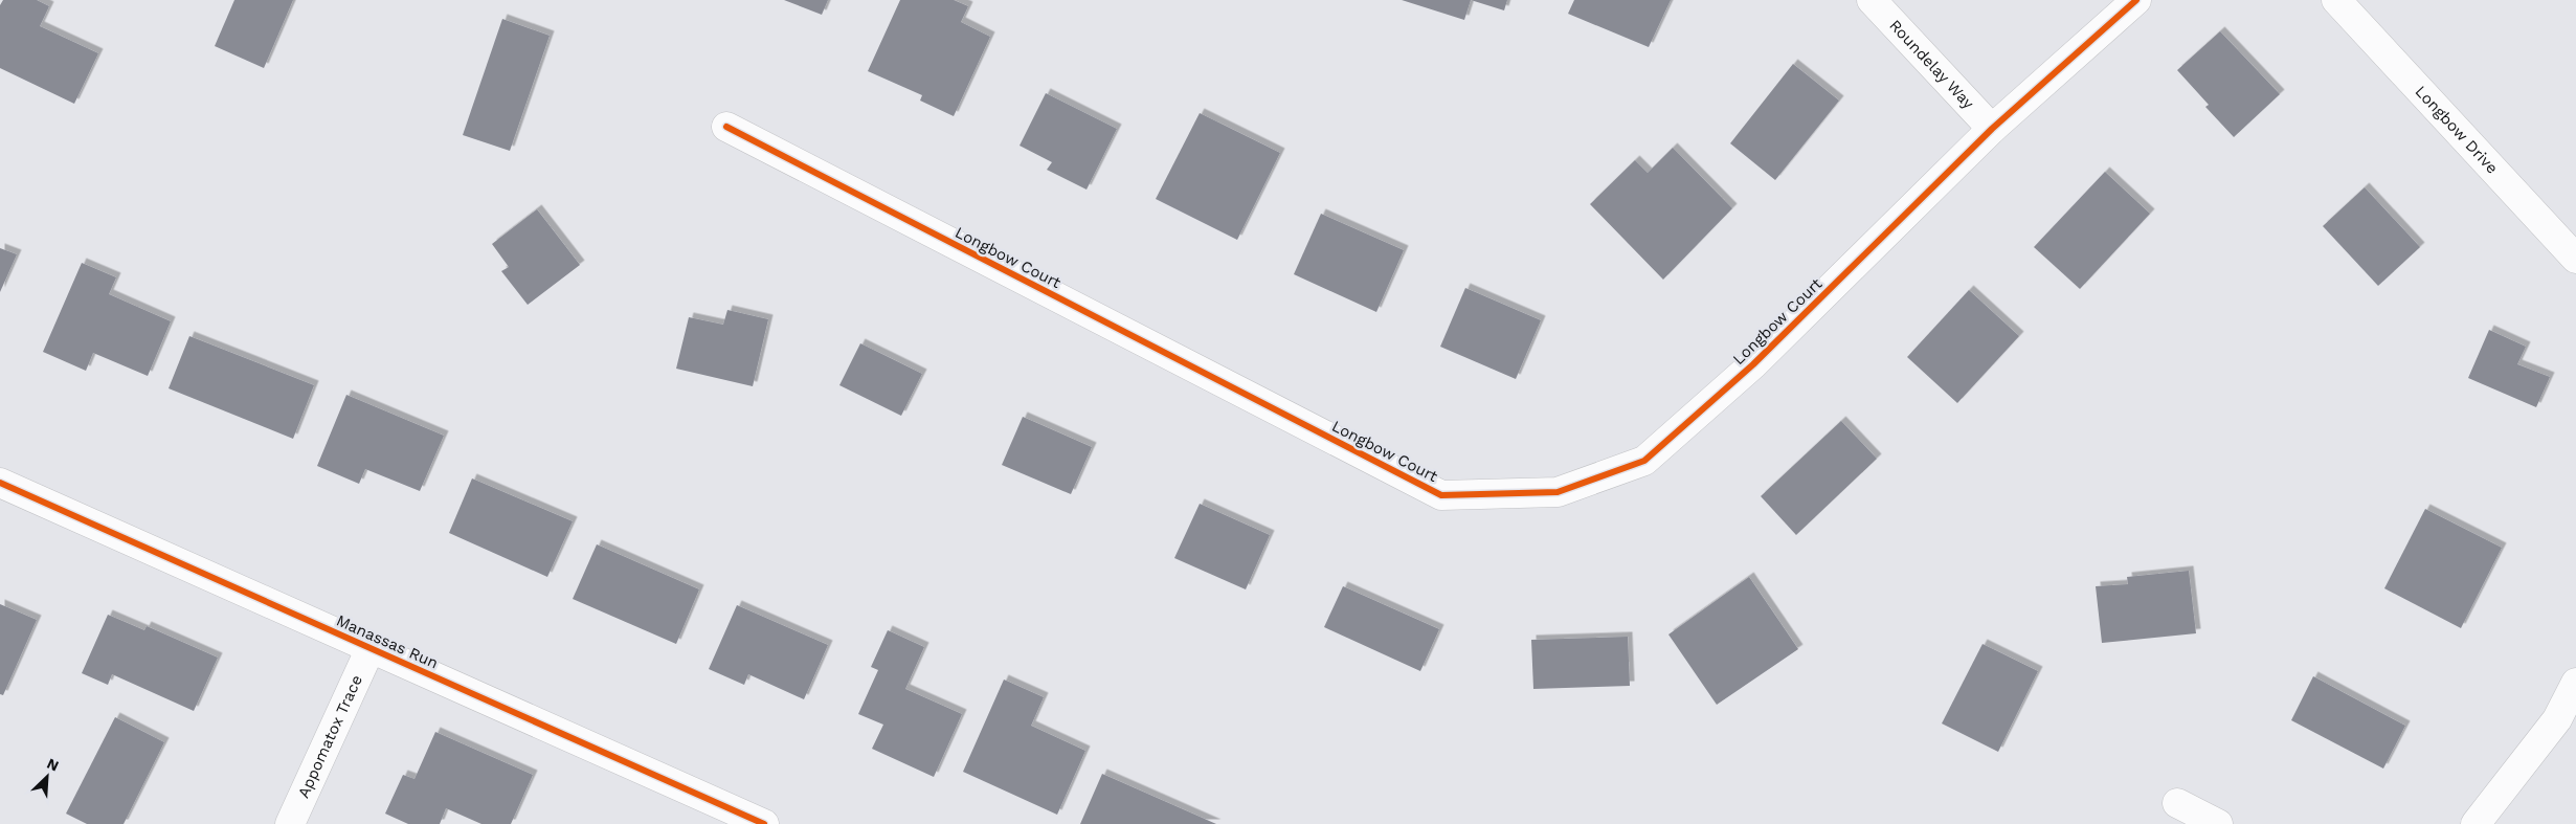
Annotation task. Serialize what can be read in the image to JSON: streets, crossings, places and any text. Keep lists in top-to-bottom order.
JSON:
{
  "streets": {
    "street": [
      "Roundelay Way",
      "Longbow Drive",
      "Longbow Court",
      "Manassas Run",
      "Appomatox Trace"
    ]
  },
  "crossings": [
    ["Roundelay Way", "Longbow Court"],
    ["Manassas Run", "Appomatox Trace"]
  ],
  "north": "top right"
}
